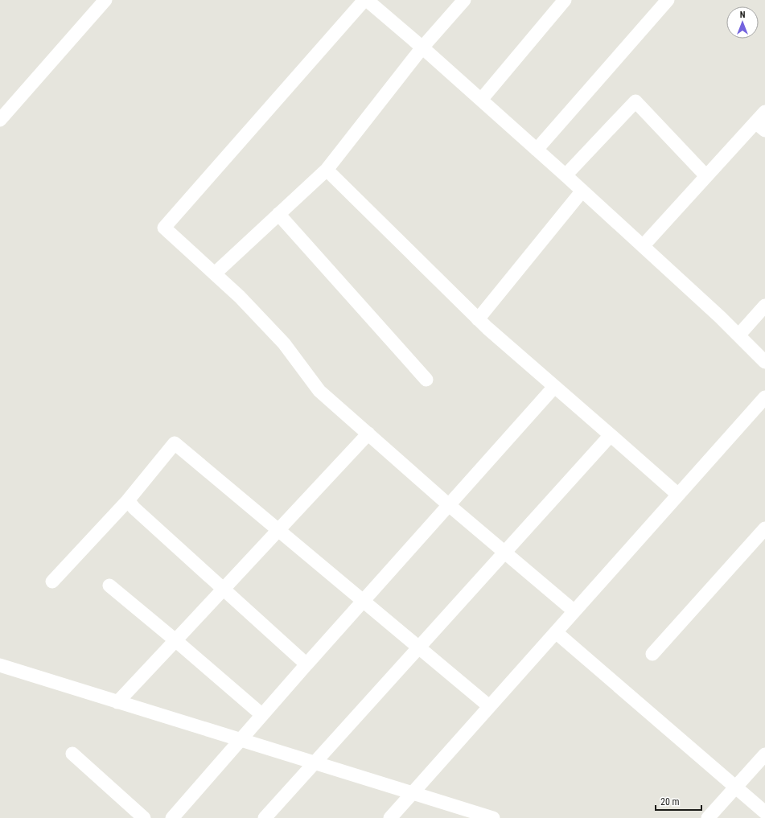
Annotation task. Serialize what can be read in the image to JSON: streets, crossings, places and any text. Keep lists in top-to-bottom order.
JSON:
{
  "scale_bar": "20 m",
  "north": "top"
}
